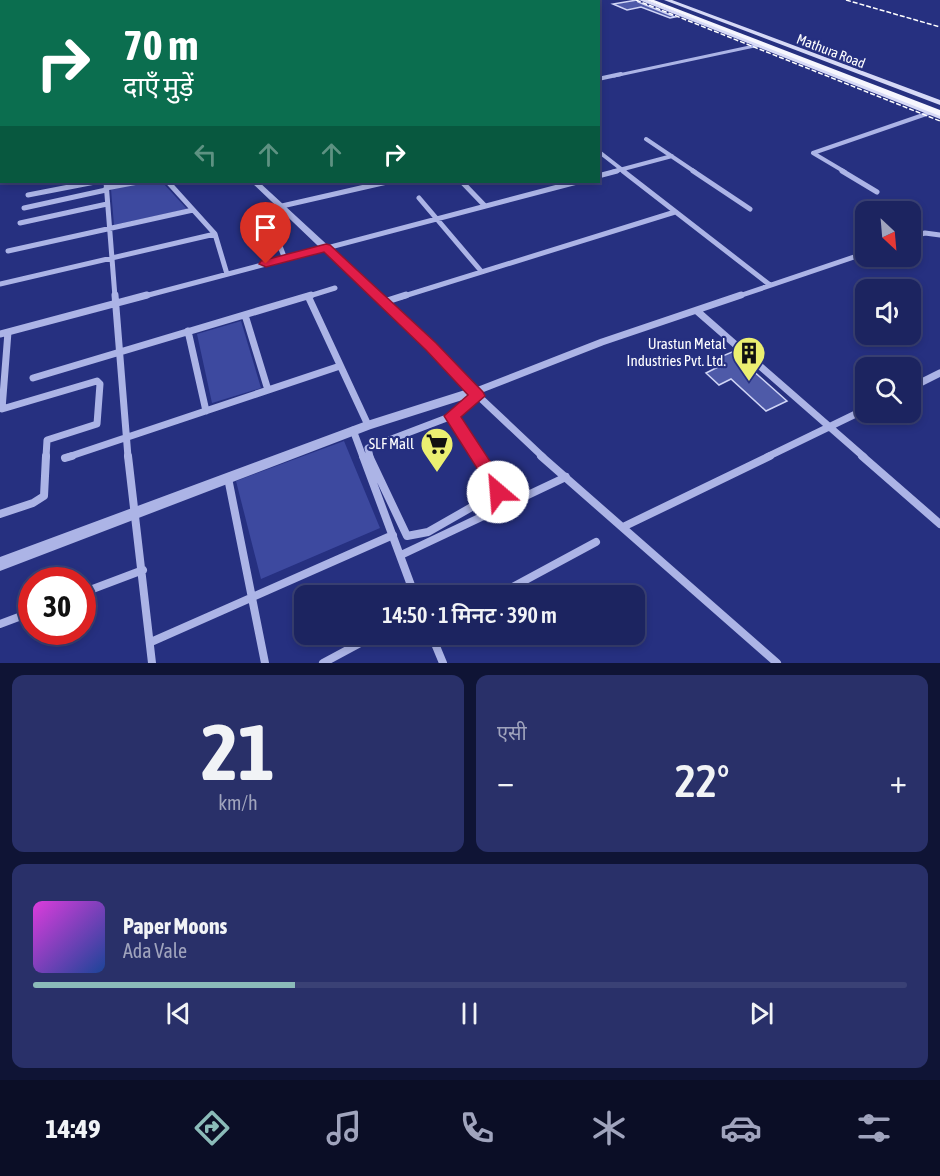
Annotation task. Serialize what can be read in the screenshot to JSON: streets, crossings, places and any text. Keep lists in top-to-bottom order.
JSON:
{
  "streets": {
    "highway": ["Mathura Road"]
  },
  "places": {
    "building": ["Urastun Metal Industries Pvt. Ltd."],
    "supermarket": ["SLF Mall"]
  },
  "north": "bottom right",
  "page": {
    "turn": ["70 m", "दाएँ मुड़ें"],
    "limit": "30",
    "trip": "14:50 · 1 मिनट · 390 m",
    "tile": [
      ["21", "km/h"],
      "एसी"
    ],
    "heat": ["−", "22°", "+"],
    "song": ["Paper Moons", "Ada Vale"],
    "tabs": "14:49"
  }
}
